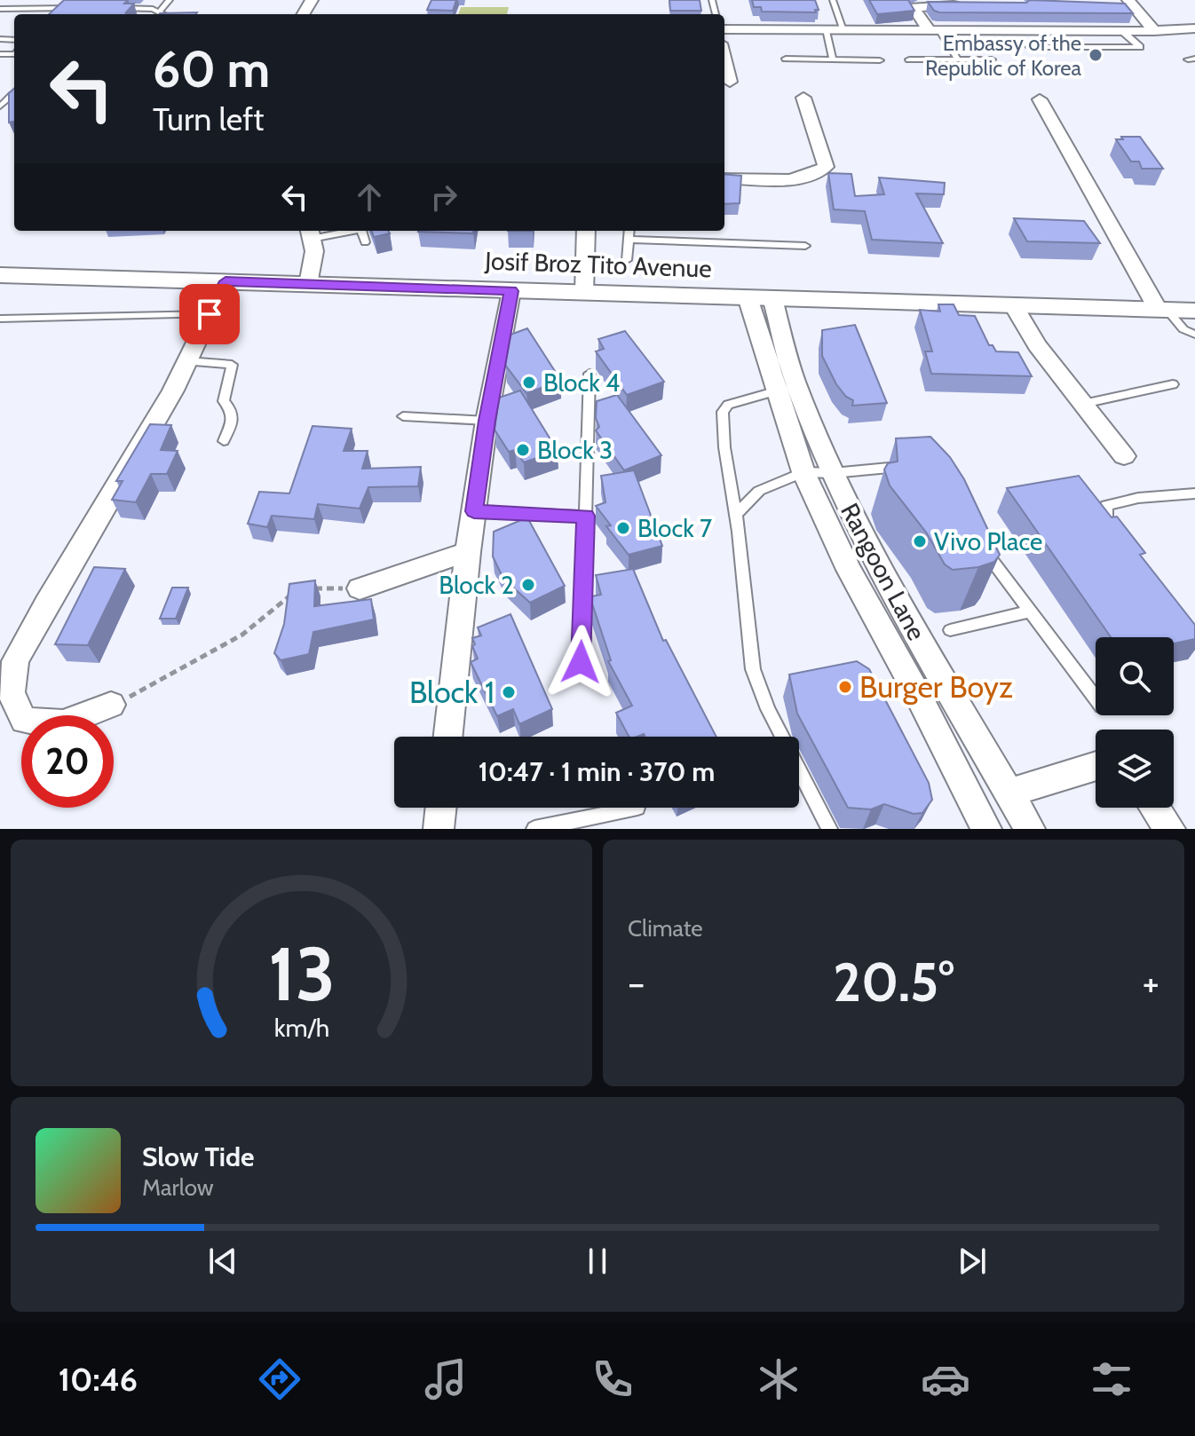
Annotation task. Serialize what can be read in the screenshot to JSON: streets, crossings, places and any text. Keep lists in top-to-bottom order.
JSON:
{
  "streets": {
    "street": ["Josif Broz Tito Avenue", "Rangoon Lane"]
  },
  "crossings": [
    ["Josif Broz Tito Avenue", "Rangoon Lane"]
  ],
  "places": [
    "Embassy of the Republic of Korea",
    "Block 4",
    "Block 3",
    "Block 7",
    "Vivo Place",
    "Block 2",
    "Burger Boyz",
    "Block 1"
  ],
  "page": {
    "turn": ["60 m", "Turn left"],
    "limit": "20",
    "trip": "10:47 · 1 min · 370 m",
    "tile": "Climate",
    "heat": ["−", "20.5°", "+"],
    "song": ["Slow Tide", "Marlow"],
    "tabs": "10:46",
    "gauge": ["13", "km/h"]
  }
}
